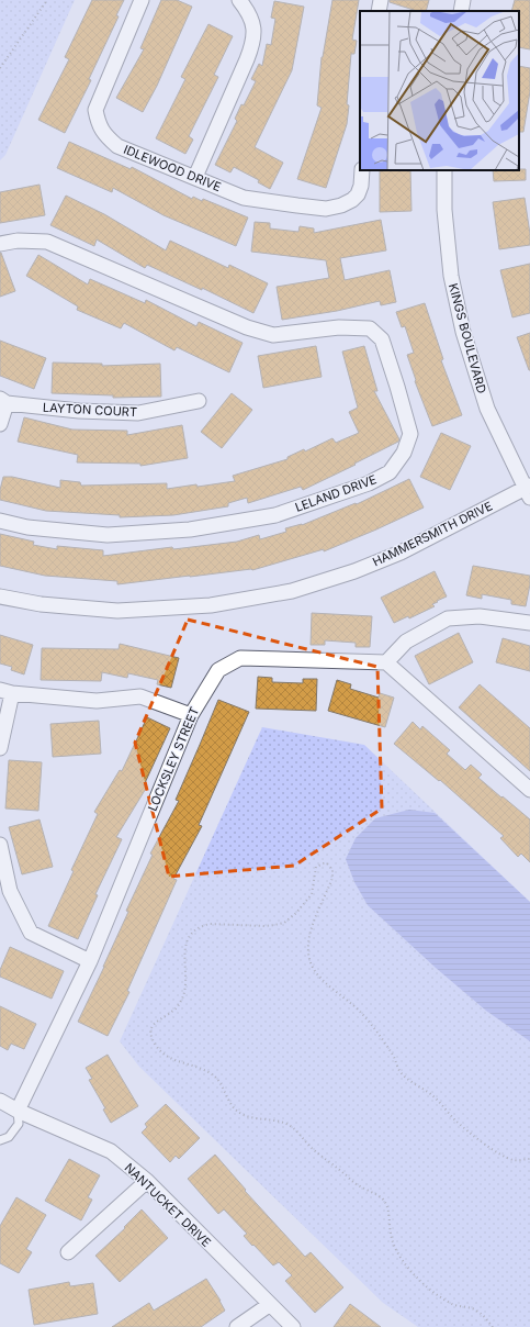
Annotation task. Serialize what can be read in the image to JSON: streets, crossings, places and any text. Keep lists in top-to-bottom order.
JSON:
{
  "streets": {
    "street": [
      "IDLEWOOD DRIVE",
      "KINGS BOULEVARD",
      "LAYTON COURT",
      "LELAND DRIVE",
      "HAMMERSMITH DRIVE",
      "LOCKSLEY STREET",
      "NANTUCKET DRIVE"
    ]
  },
  "crossings": [
    ["KINGS BOULEVARD", "HAMMERSMITH DRIVE"],
    ["LOCKSLEY STREET", "NANTUCKET DRIVE"]
  ]
}
